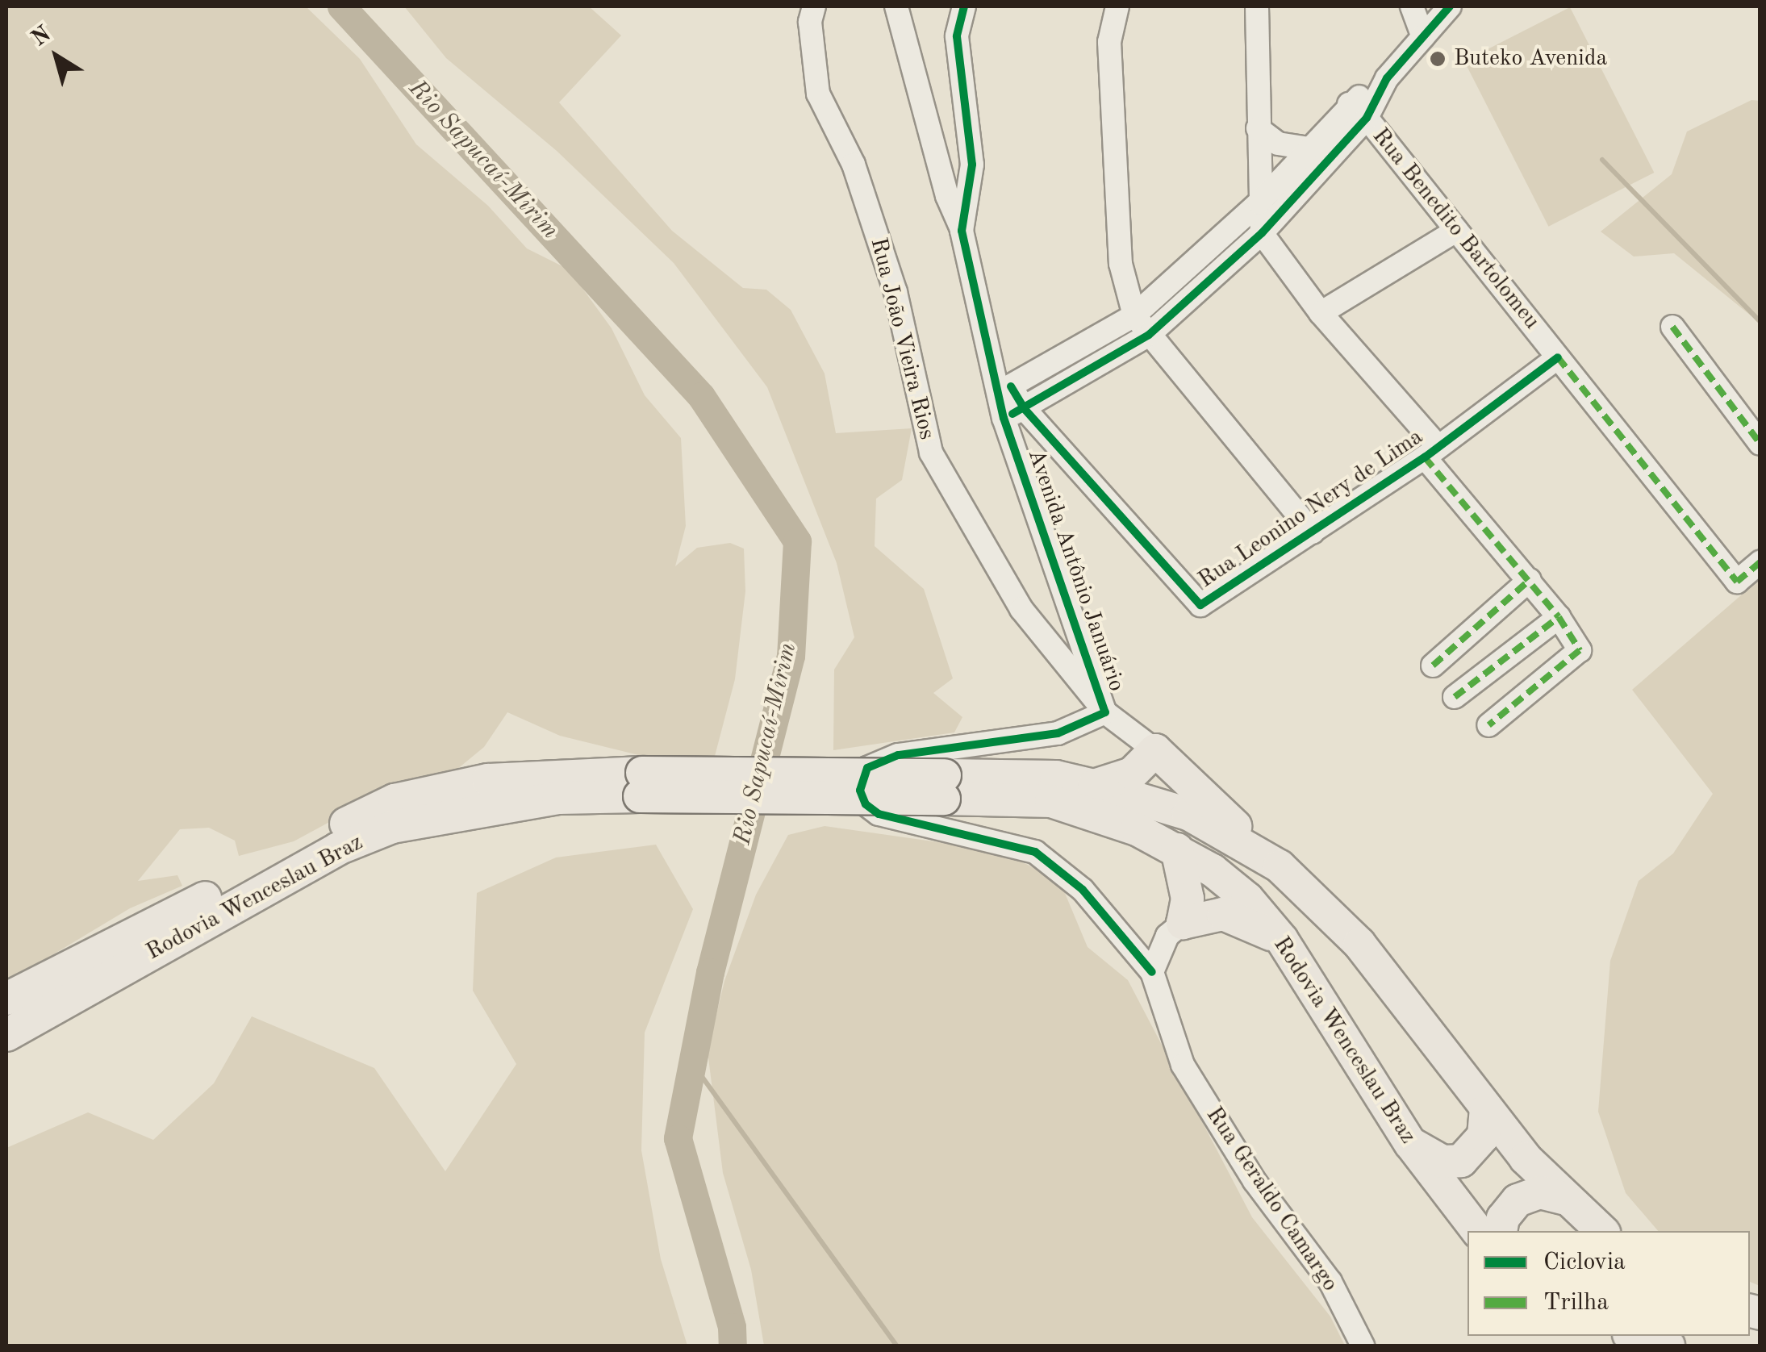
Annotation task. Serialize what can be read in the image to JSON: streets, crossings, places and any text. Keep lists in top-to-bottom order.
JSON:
{
  "streets": {
    "highway": ["Rodovia Wenceslau Braz"],
    "street": [
      "Rua Benedito Bartolomeu",
      "Rua João Vieira Rios",
      "Rua Leonino Nery de Lima",
      "Avenida Antônio Januário",
      "Rua Geraldo Camargo"
    ]
  },
  "crossings": [
    ["Rua Benedito Bartolomeu", "Rua Leonino Nery de Lima"],
    ["Rua João Vieira Rios", "Avenida Antônio Januário"],
    ["Rua Leonino Nery de Lima", "Avenida Antônio Januário"]
  ],
  "water": ["Rio Sapucaí-Mirim"],
  "places": ["Buteko Avenida"],
  "legend": ["Ciclovia", "Trilha"],
  "north": "top left"
}
